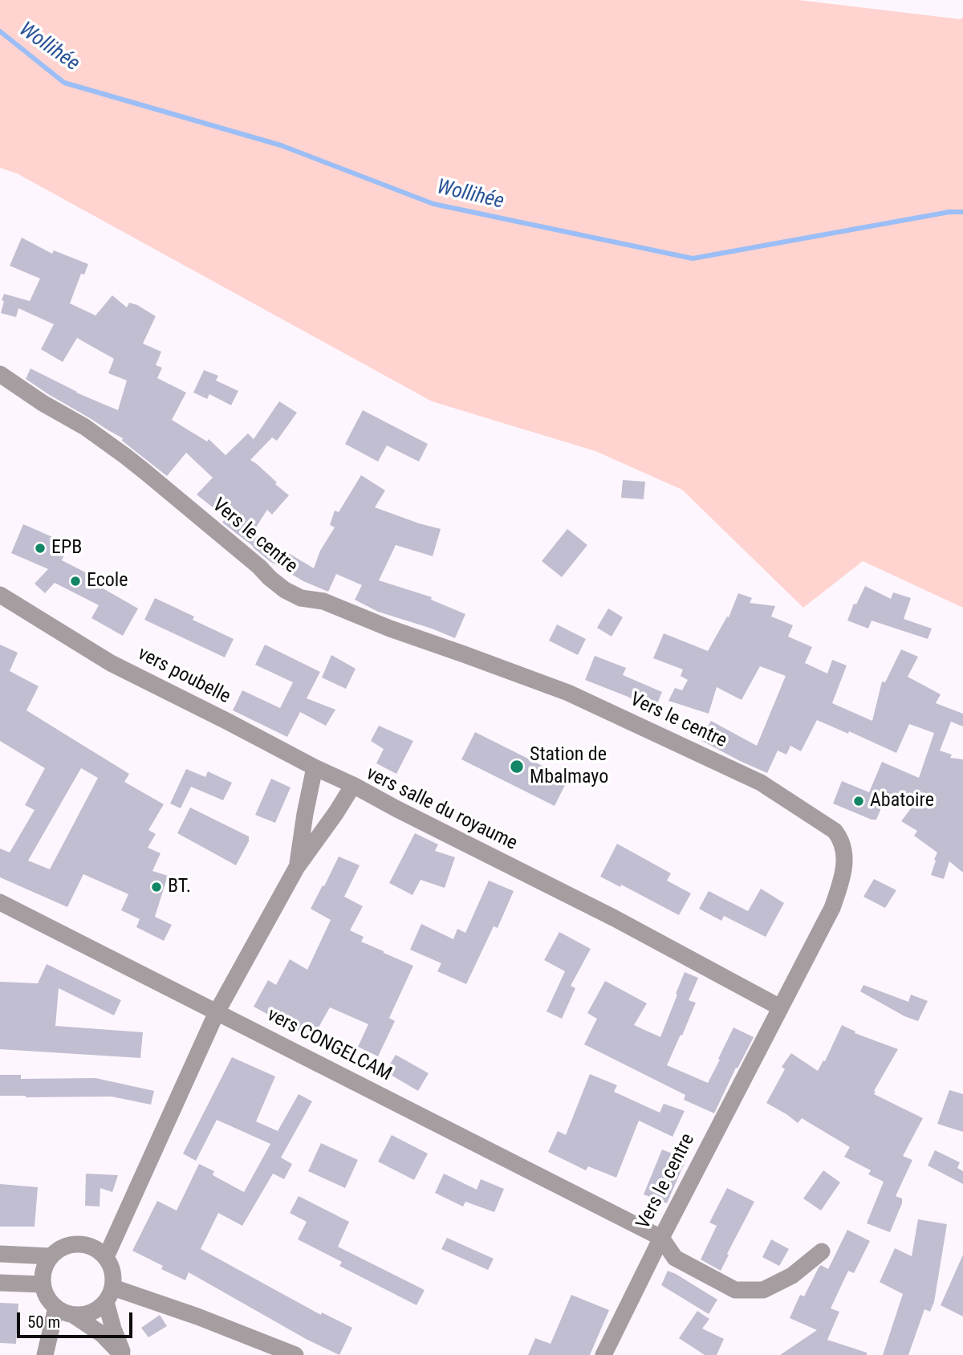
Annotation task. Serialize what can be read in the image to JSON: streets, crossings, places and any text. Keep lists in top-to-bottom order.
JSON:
{
  "streets": {
    "street": [
      "Vers le centre",
      "vers poubelle",
      "vers salle du royaume",
      "vers CONGELCAM"
    ]
  },
  "crossings": [
    ["Vers le centre", "vers salle du royaume"],
    ["Vers le centre", "vers CONGELCAM"],
    ["vers poubelle", "vers salle du royaume"],
    ["vers salle du royaume", "vers CONGELCAM"]
  ],
  "water": ["Wollihée"],
  "places": [
    "EPB",
    "Ecole",
    "Station de Mbalmayo",
    "Abatoire",
    "BT."
  ],
  "scale_bar": "50 m"
}
